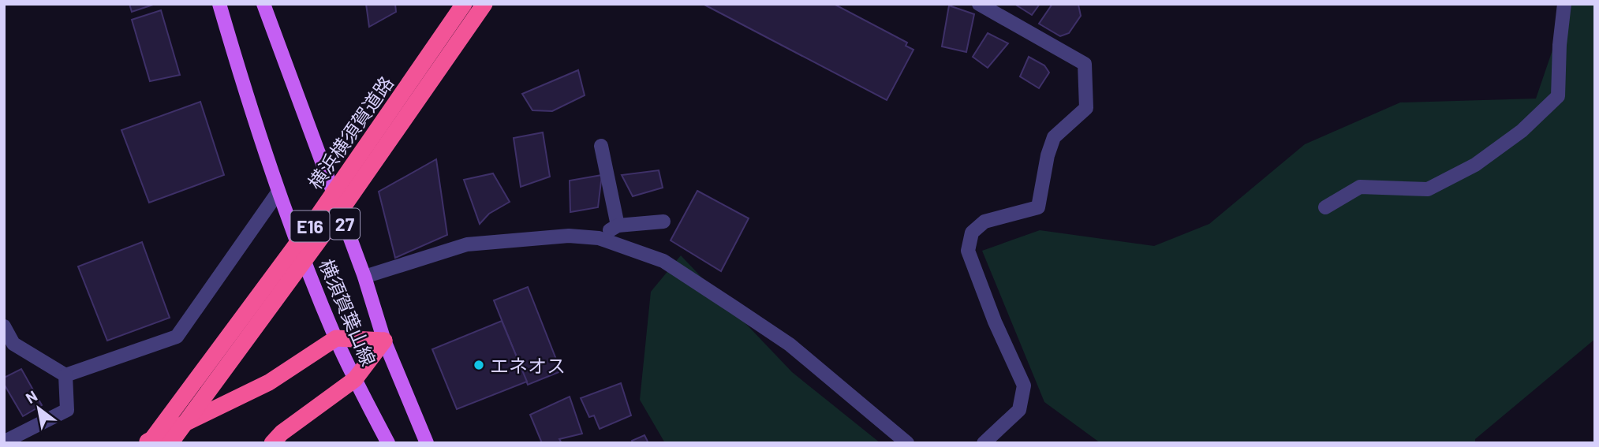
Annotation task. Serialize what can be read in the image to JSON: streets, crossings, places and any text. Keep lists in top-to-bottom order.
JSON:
{
  "streets": {
    "highway": ["横浜横須賀道路", "E16"],
    "main road": ["27", "横須賀葉山線"]
  },
  "places": ["エネオス"],
  "north": "top left"
}
